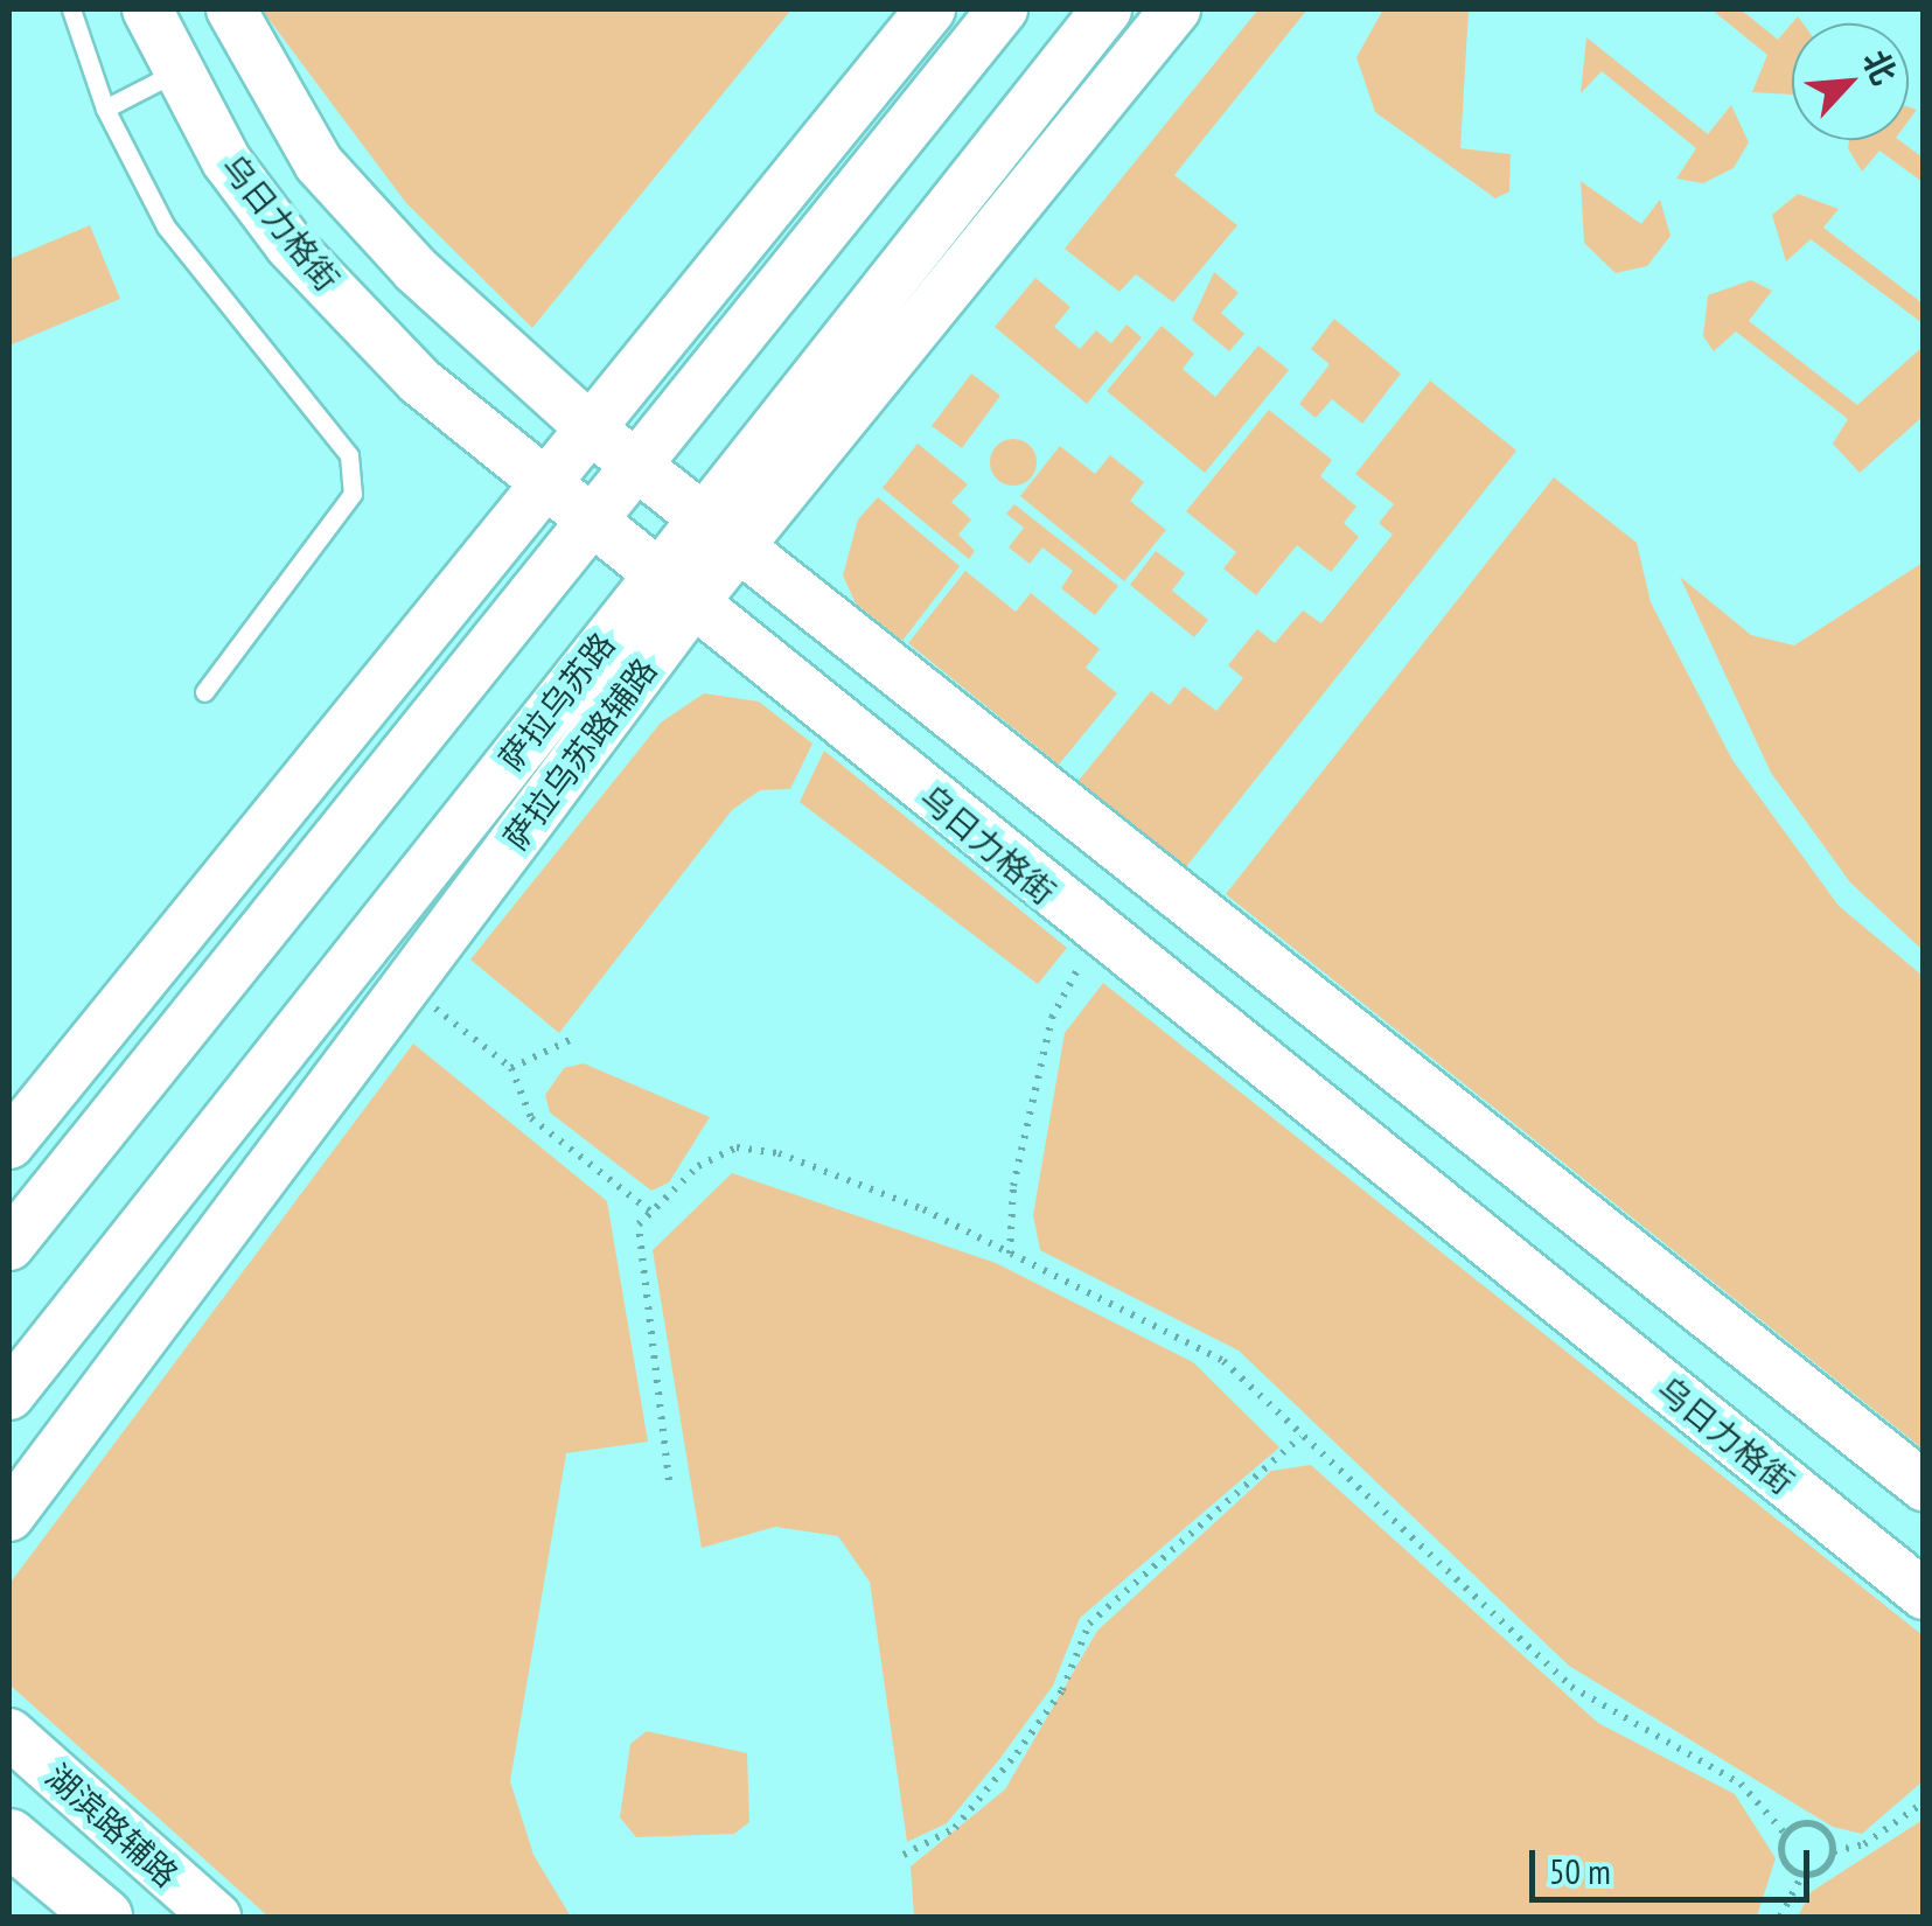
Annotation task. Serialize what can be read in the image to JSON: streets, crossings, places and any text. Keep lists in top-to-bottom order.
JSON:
{
  "streets": {
    "street": [
      "乌日力格街",
      "萨拉乌苏路",
      "萨拉乌苏路辅路",
      "湖滨路辅路"
    ]
  },
  "crossings": [
    ["乌日力格街", "萨拉乌苏路"],
    ["乌日力格街", "萨拉乌苏路辅路"],
    ["萨拉乌苏路", "萨拉乌苏路辅路"]
  ],
  "scale_bar": "50 m",
  "north": "top right"
}
